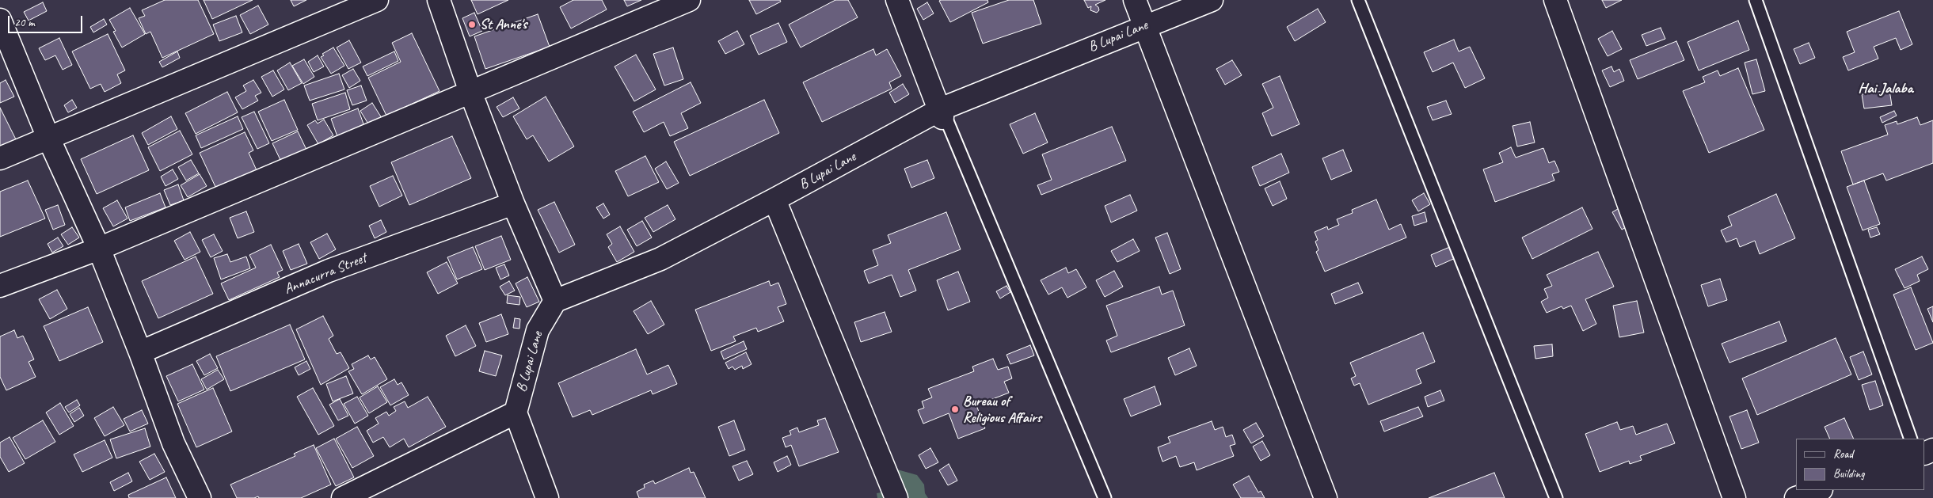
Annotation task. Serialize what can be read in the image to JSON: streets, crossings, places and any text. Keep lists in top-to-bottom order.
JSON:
{
  "streets": {
    "street": ["B Lupai Lane", "Annacurra Street"]
  },
  "districts": ["Hai Jalaba"],
  "places": ["St Anne's", "Bureau of Religious Affairs"],
  "legend": ["Road", "Building"],
  "scale_bar": "20 m"
}
